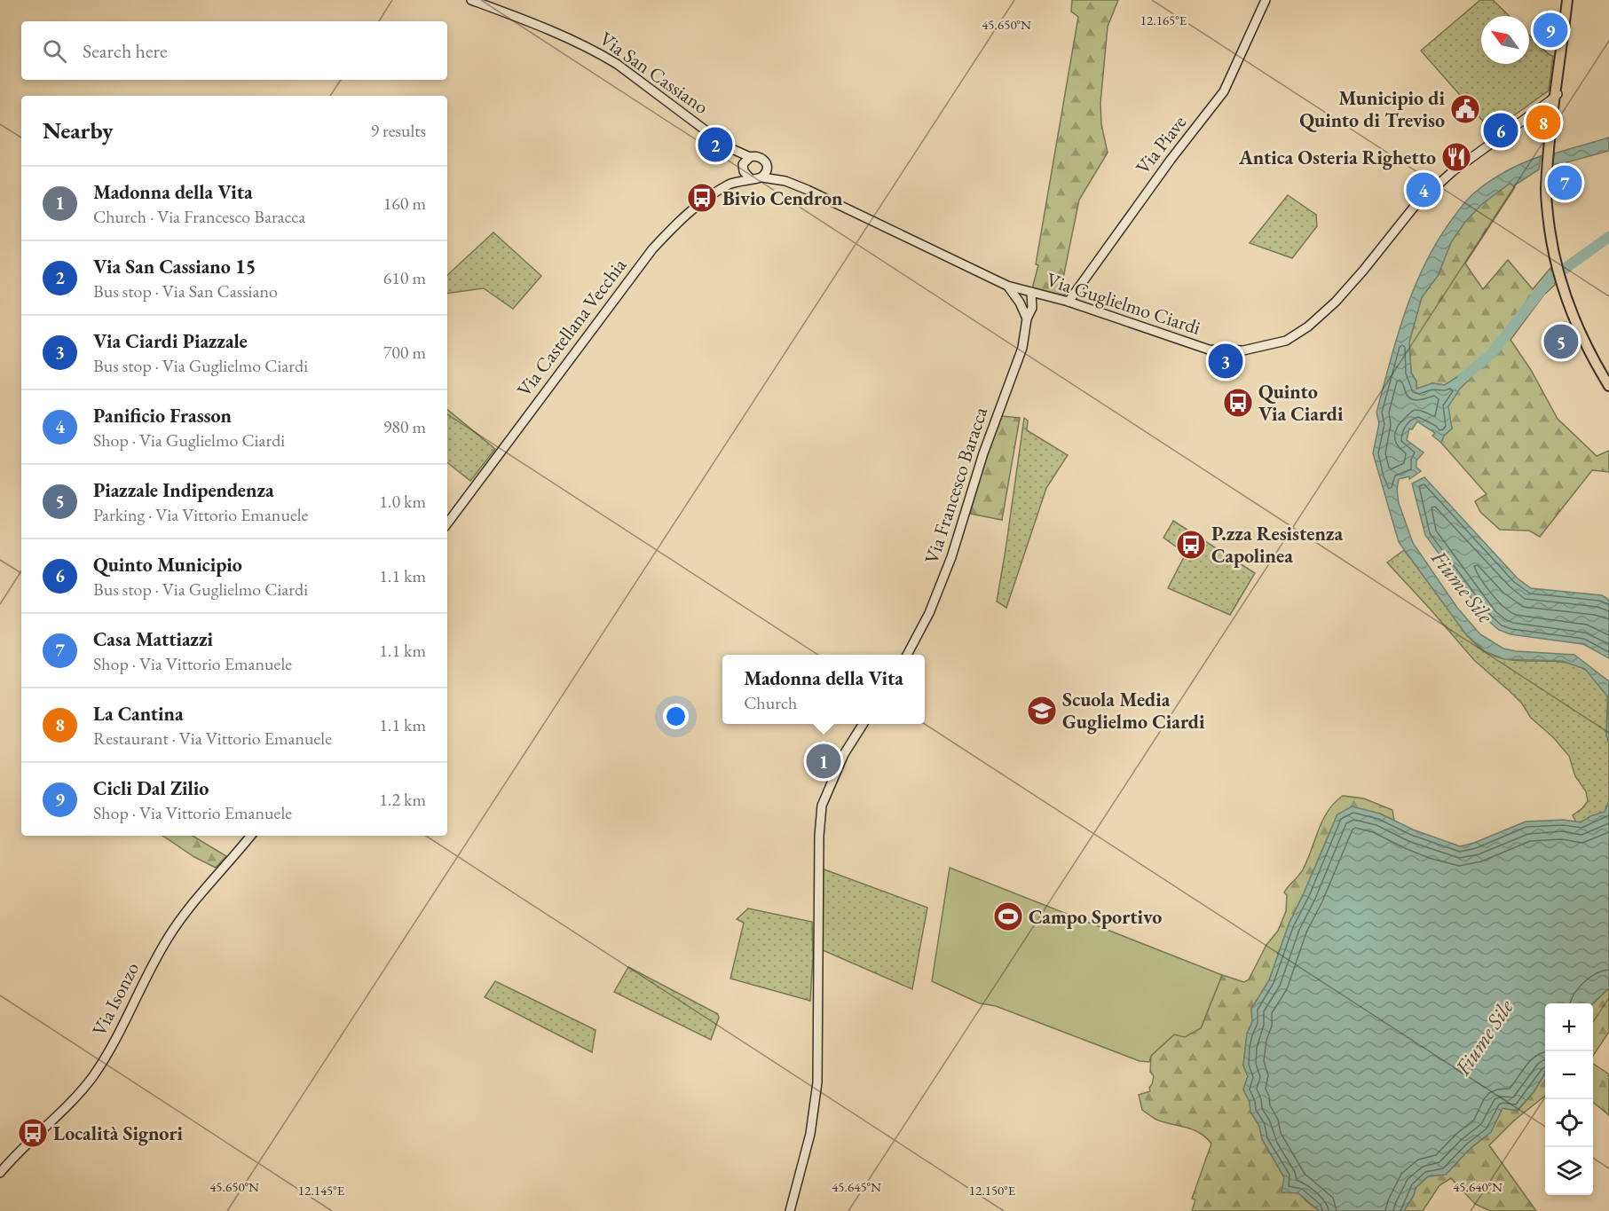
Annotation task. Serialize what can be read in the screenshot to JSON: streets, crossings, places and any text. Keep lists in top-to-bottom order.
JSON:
{
  "streets": {
    "main road": [
      "Via San Cassiano",
      "Via Piave",
      "Via Guglielmo Ciardi",
      "Via Castellana Vecchia",
      "Via Francesco Baracca",
      "Via Isonzo"
    ]
  },
  "crossings": [
    ["Via San Cassiano", "Via Castellana Vecchia"],
    ["Via Piave", "Via Guglielmo Ciardi"],
    ["Via Guglielmo Ciardi", "Via Francesco Baracca"]
  ],
  "water": ["Fiume Sile"],
  "places": {
    "public building": ["Municipio di Quinto di Treviso"],
    "restaurant": ["Antica Osteria Righetto"],
    "bus stop": [
      "Bivio Cendron",
      "Quinto Via Ciardi",
      "P.zza Resistenza Capolinea",
      "Località Signori"
    ],
    "school or university": ["Scuola Media Guglielmo Ciardi"],
    "sports": ["Campo Sportivo"]
  },
  "north": "top left",
  "page": {
    "pins": [
      "9",
      "8",
      "6",
      "2",
      "7",
      "4",
      "5",
      "3",
      "1"
    ],
    "search": "Search here",
    "heading": ["Nearby", "9 results"],
    "list": [
      {
        "mark": "1",
        "name": "Madonna della Vita",
        "note": "Church · Via Francesco Baracca",
        "value": "160 m"
      },
      {
        "mark": "2",
        "name": "Via San Cassiano 15",
        "note": "Bus stop · Via San Cassiano",
        "value": "610 m"
      },
      {
        "mark": "3",
        "name": "Via Ciardi Piazzale",
        "note": "Bus stop · Via Guglielmo Ciardi",
        "value": "700 m"
      },
      {
        "mark": "4",
        "name": "Panificio Frasson",
        "note": "Shop · Via Guglielmo Ciardi",
        "value": "980 m"
      },
      {
        "mark": "5",
        "name": "Piazzale Indipendenza",
        "note": "Parking · Via Vittorio Emanuele",
        "value": "1.0 km"
      },
      {
        "mark": "6",
        "name": "Quinto Municipio",
        "note": "Bus stop · Via Guglielmo Ciardi",
        "value": "1.1 km"
      },
      {
        "mark": "7",
        "name": "Casa Mattiazzi",
        "note": "Shop · Via Vittorio Emanuele",
        "value": "1.1 km"
      },
      {
        "mark": "8",
        "name": "La Cantina",
        "note": "Restaurant · Via Vittorio Emanuele",
        "value": "1.1 km"
      },
      {
        "mark": "9",
        "name": "Cicli Dal Zilio",
        "note": "Shop · Via Vittorio Emanuele",
        "value": "1.2 km"
      }
    ],
    "popup": ["Madonna della Vita", "Church"],
    "map_buttons": ["+", "−"]
  },
  "coordinates": [
    "12.165°E",
    "45.650°N",
    "45.645°N",
    "45.640°N",
    "12.145°E",
    "12.150°E"
  ]
}
